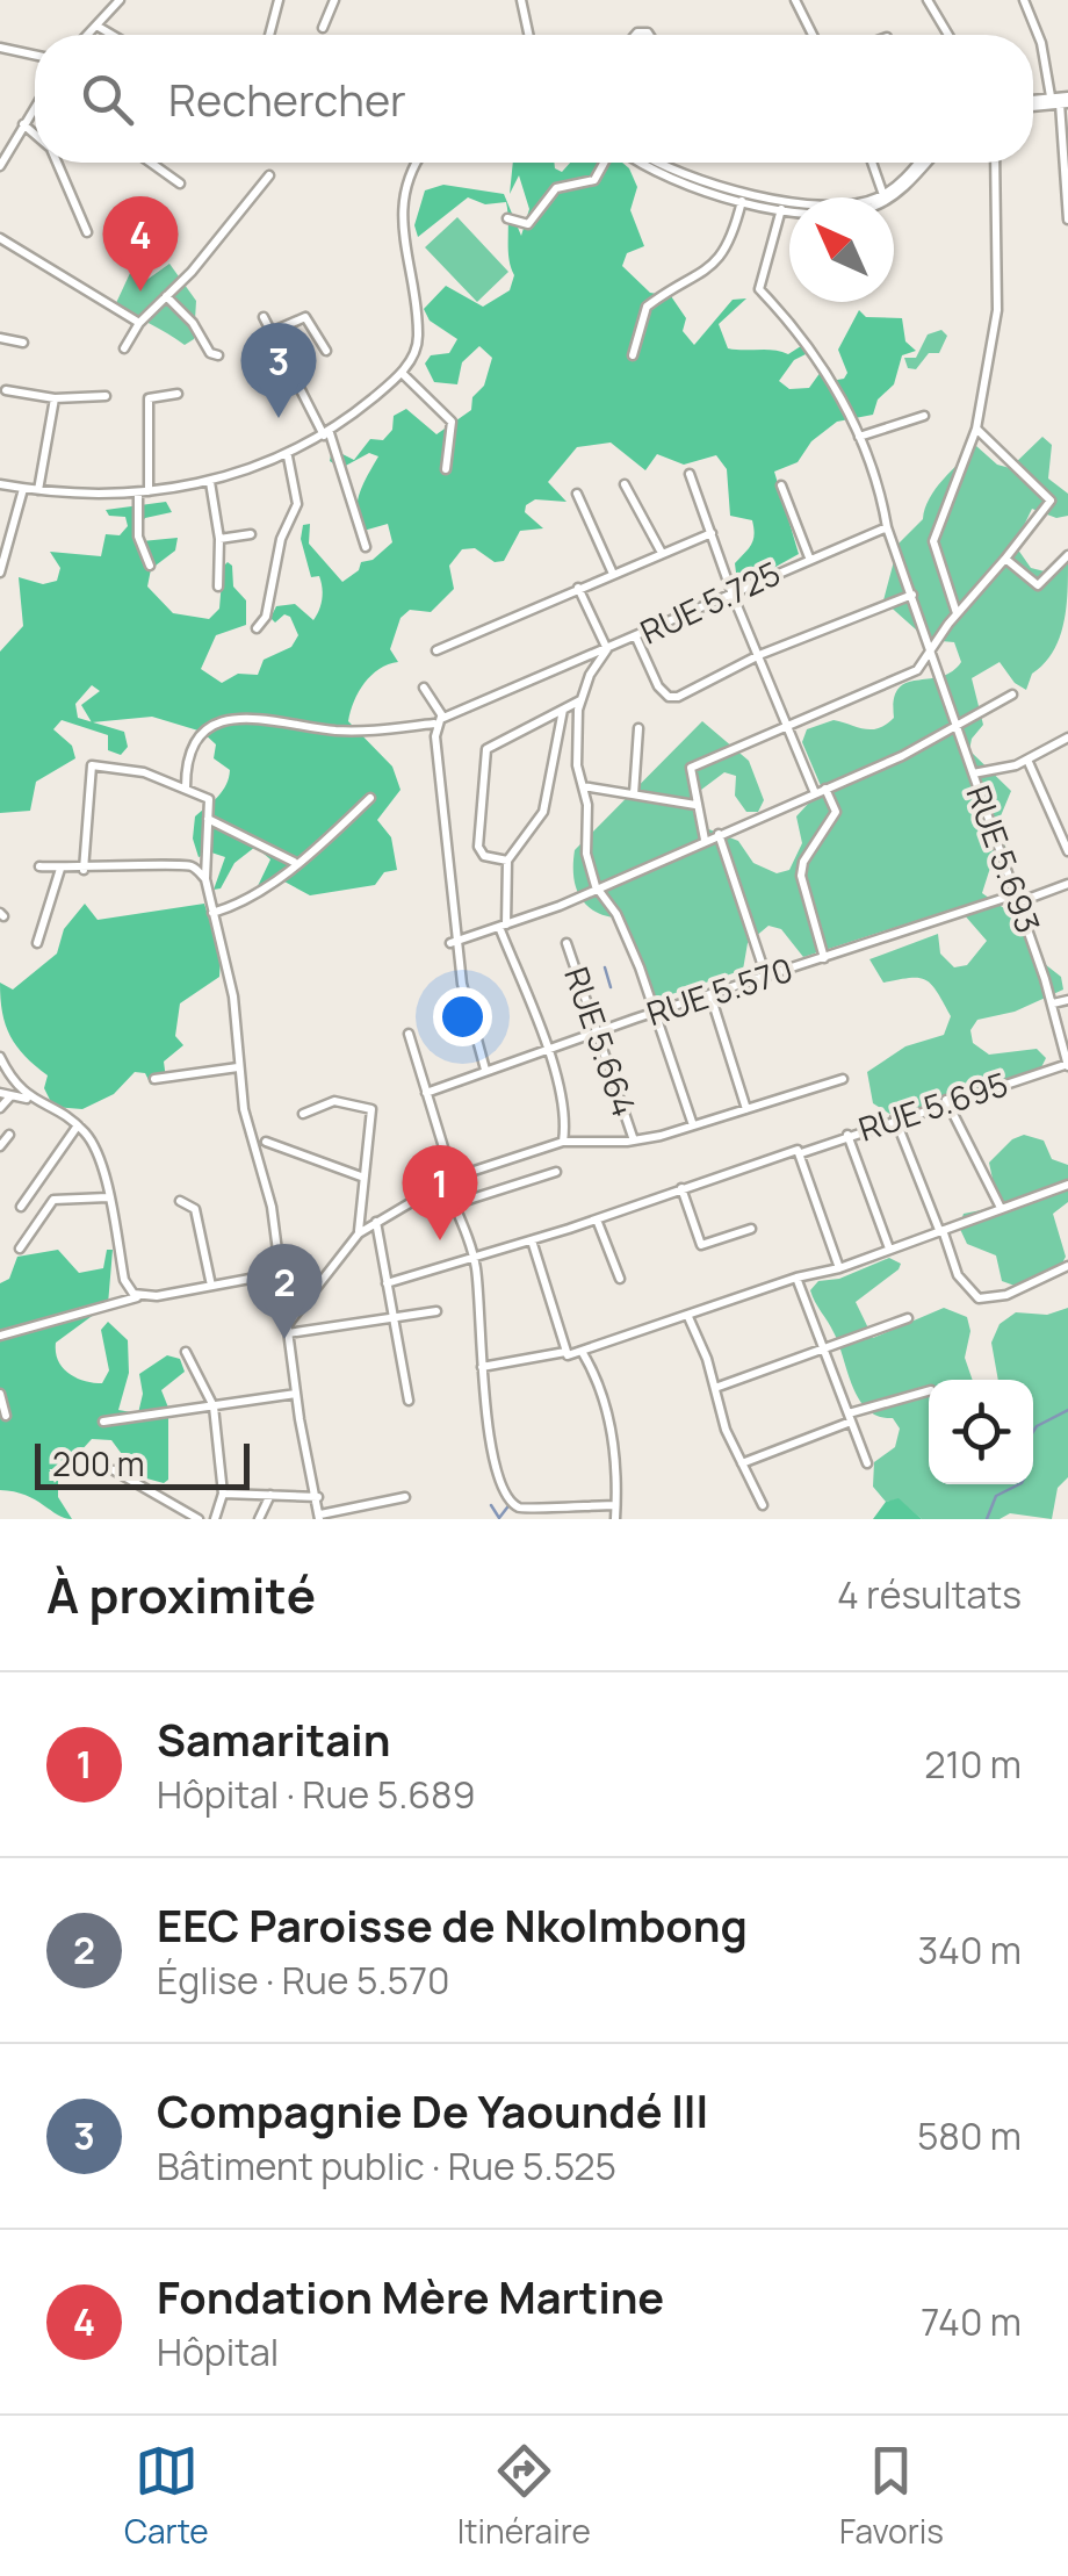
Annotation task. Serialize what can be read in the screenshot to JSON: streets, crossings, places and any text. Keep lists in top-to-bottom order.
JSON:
{
  "streets": {
    "street": [
      "RUE 5.725",
      "RUE 5.693",
      "RUE 5.570",
      "RUE 5.664",
      "RUE 5.695"
    ]
  },
  "crossings": [
    ["RUE 5.693", "RUE 5.570"],
    ["RUE 5.693", "RUE 5.695"],
    ["RUE 5.570", "RUE 5.664"]
  ],
  "scale_bar": "200 m",
  "north": "top left",
  "page": {
    "search": "Rechercher",
    "pins": [
      "4",
      "3",
      "1",
      "2"
    ],
    "scale": "200 m",
    "heading": ["À proximité", "4 résultats"],
    "list": [
      {
        "mark": "1",
        "name": "Samaritain",
        "note": "Hôpital · Rue 5.689",
        "value": "210 m"
      },
      {
        "mark": "2",
        "name": "EEC Paroisse de Nkolmbong",
        "note": "Église · Rue 5.570",
        "value": "340 m"
      },
      {
        "mark": "3",
        "name": "Compagnie De Yaoundé lll",
        "note": "Bâtiment public · Rue 5.525",
        "value": "580 m"
      },
      {
        "mark": "4",
        "name": "Fondation Mère Martine",
        "note": "Hôpital",
        "value": "740 m"
      }
    ],
    "nav": ["Carte", "Itinéraire", "Favoris"]
  }
}
